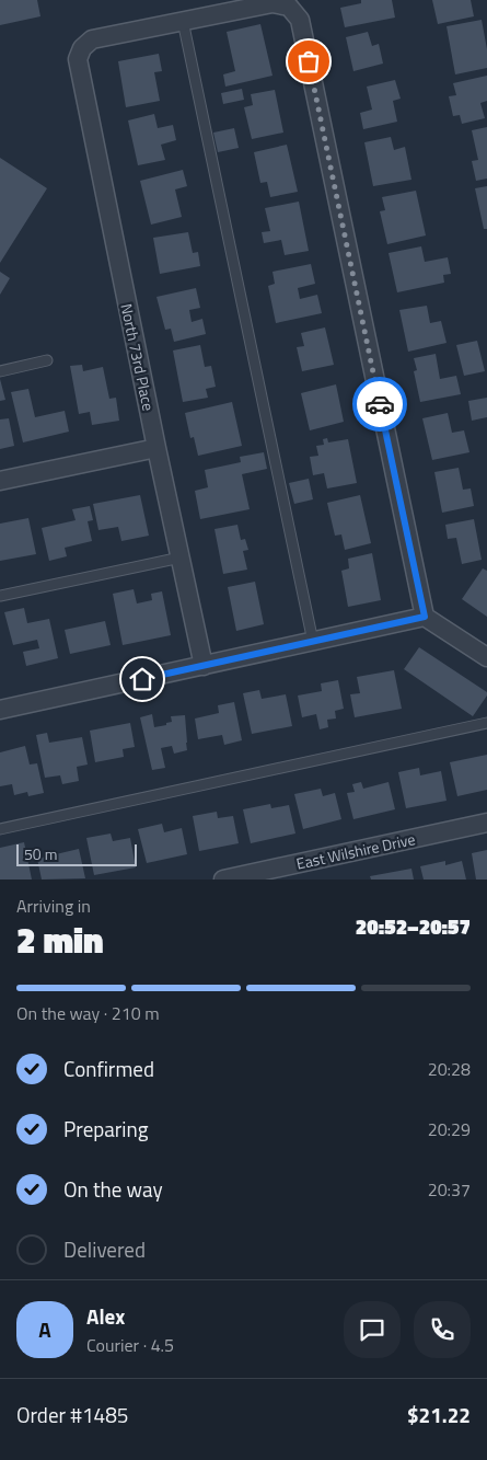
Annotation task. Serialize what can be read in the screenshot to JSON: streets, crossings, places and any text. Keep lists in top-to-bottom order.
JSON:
{
  "streets": {
    "street": ["North 73rd Place", "East Wilshire Drive"]
  },
  "scale_bar": "50 m",
  "page": {
    "scale": "50 m",
    "heading": ["2 min", "Arriving in", "20:52–20:57"],
    "panel": [
      "Alex",
      "Courier · 4.5",
      "Order #1485",
      "$21.22"
    ],
    "bar": "On the way · 210 m",
    "list": [
      ["Confirmed", "20:28"],
      ["Preparing", "20:29"],
      ["On the way", "20:37"],
      "Delivered"
    ],
    "round": "A"
  }
}
